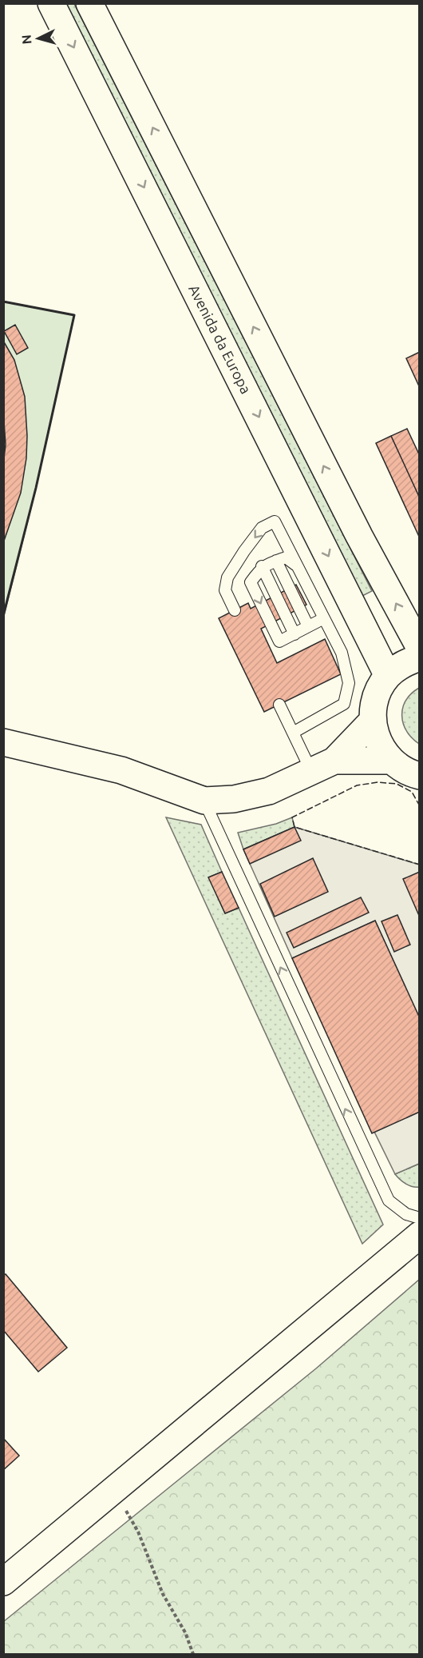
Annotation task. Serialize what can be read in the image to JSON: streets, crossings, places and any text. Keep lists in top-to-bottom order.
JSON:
{
  "streets": {
    "main road": ["Avenida da Europa"]
  },
  "north": "left"
}
